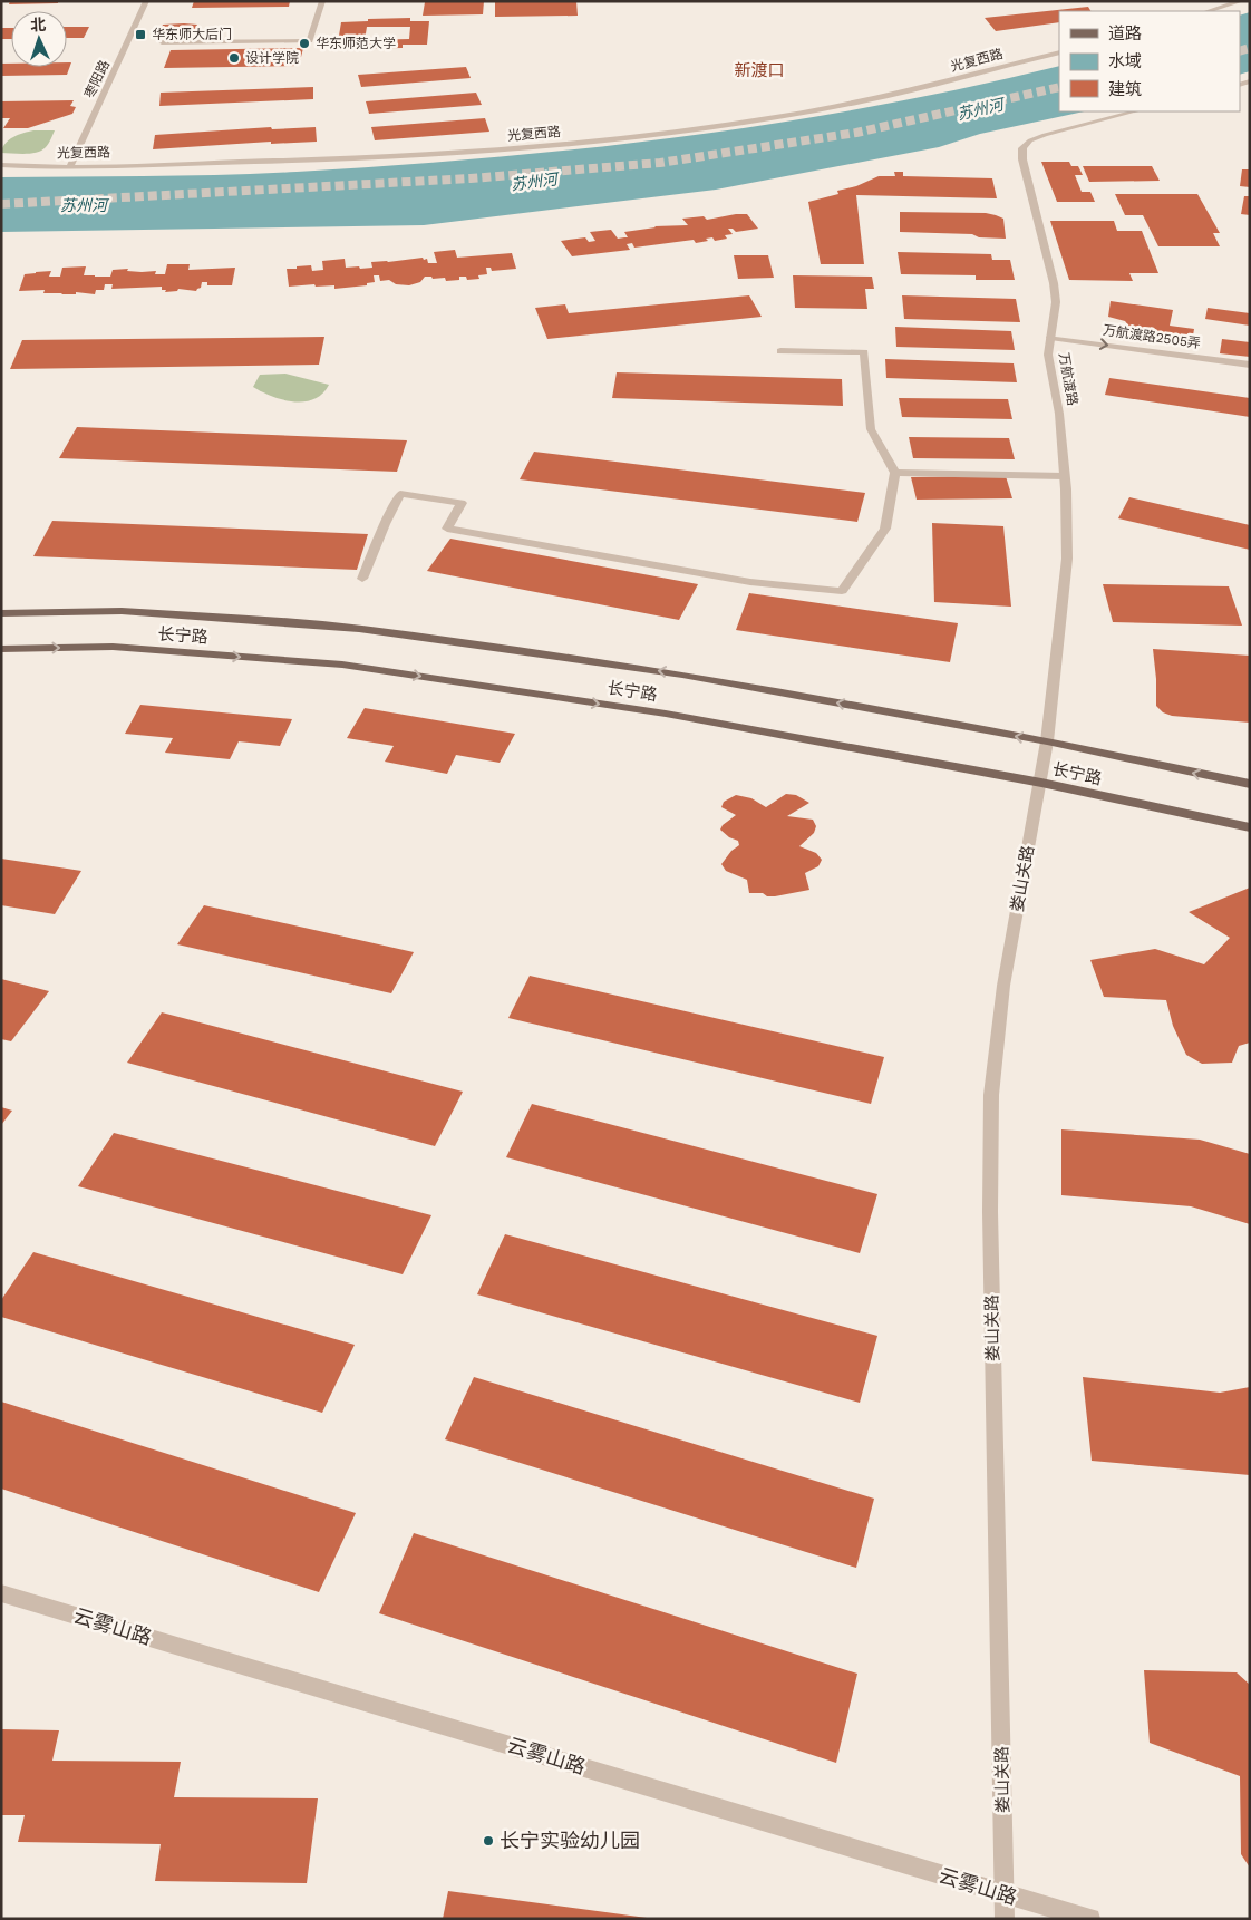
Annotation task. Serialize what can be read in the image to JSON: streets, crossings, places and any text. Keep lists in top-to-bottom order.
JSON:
{
  "streets": {
    "main road": ["长宁路"],
    "street": [
      "光复西路",
      "枣阳路",
      "万航渡路2505弄",
      "万航渡路",
      "娄山关路",
      "云雾山路"
    ]
  },
  "crossings": [
    ["光复西路", "枣阳路"],
    ["万航渡路2505弄", "万航渡路"],
    ["万航渡路", "长宁路"],
    ["万航渡路", "娄山关路"],
    ["长宁路", "娄山关路"],
    ["娄山关路", "云雾山路"]
  ],
  "one_way": ["万航渡路2505弄"],
  "districts": ["新渡口"],
  "water": ["苏州河"],
  "places": {
    "transit": ["华东师大后门"],
    "other": ["华东师范大学", "设计学院", "长宁实验幼儿园"]
  },
  "legend": ["道路", "水域", "建筑"],
  "north": "top"
}
